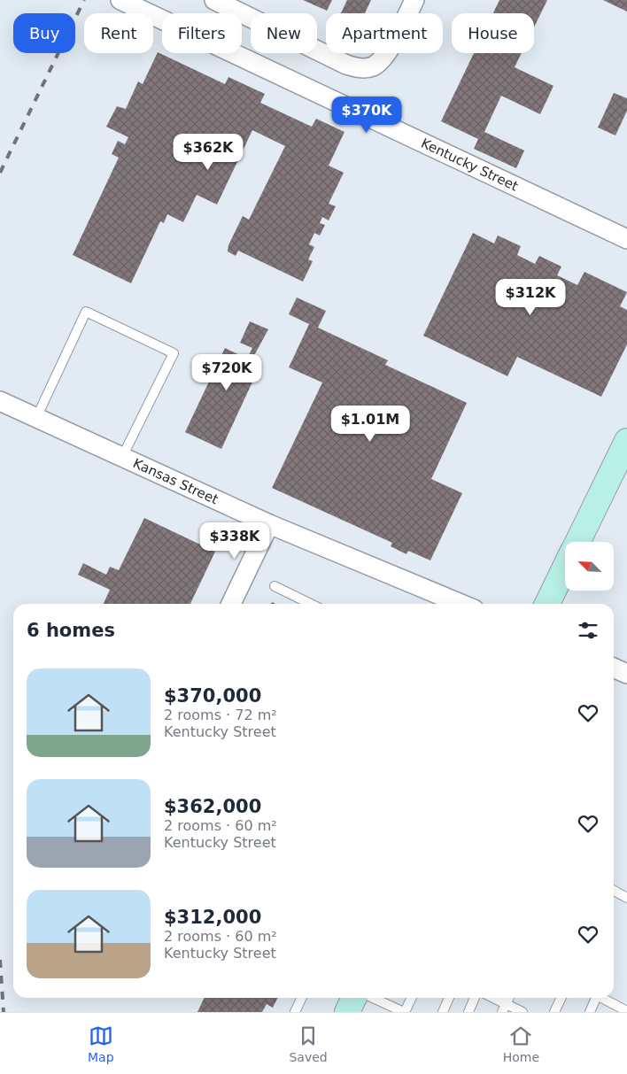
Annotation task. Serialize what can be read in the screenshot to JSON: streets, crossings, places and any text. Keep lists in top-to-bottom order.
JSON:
{
  "streets": {
    "street": ["Kentucky Street", "Kansas Street"]
  },
  "north": "top left",
  "page": {
    "chip": [
      "Buy",
      "Rent",
      "Filters",
      "New",
      "Apartment",
      "House"
    ],
    "price": [
      "$370K",
      "$362K",
      "$312K",
      "$720K",
      "$1.01M",
      "$338K"
    ],
    "heading": "6 homes",
    "list": [
      {
        "name": "$370,000",
        "note": "2 rooms · 72 m² · Kentucky Street"
      },
      {
        "name": "$362,000",
        "note": "2 rooms · 60 m² · Kentucky Street"
      },
      {
        "name": "$312,000",
        "note": "2 rooms · 60 m² · Kentucky Street"
      }
    ],
    "tabs": ["Map", "Saved", "Home"]
  }
}
